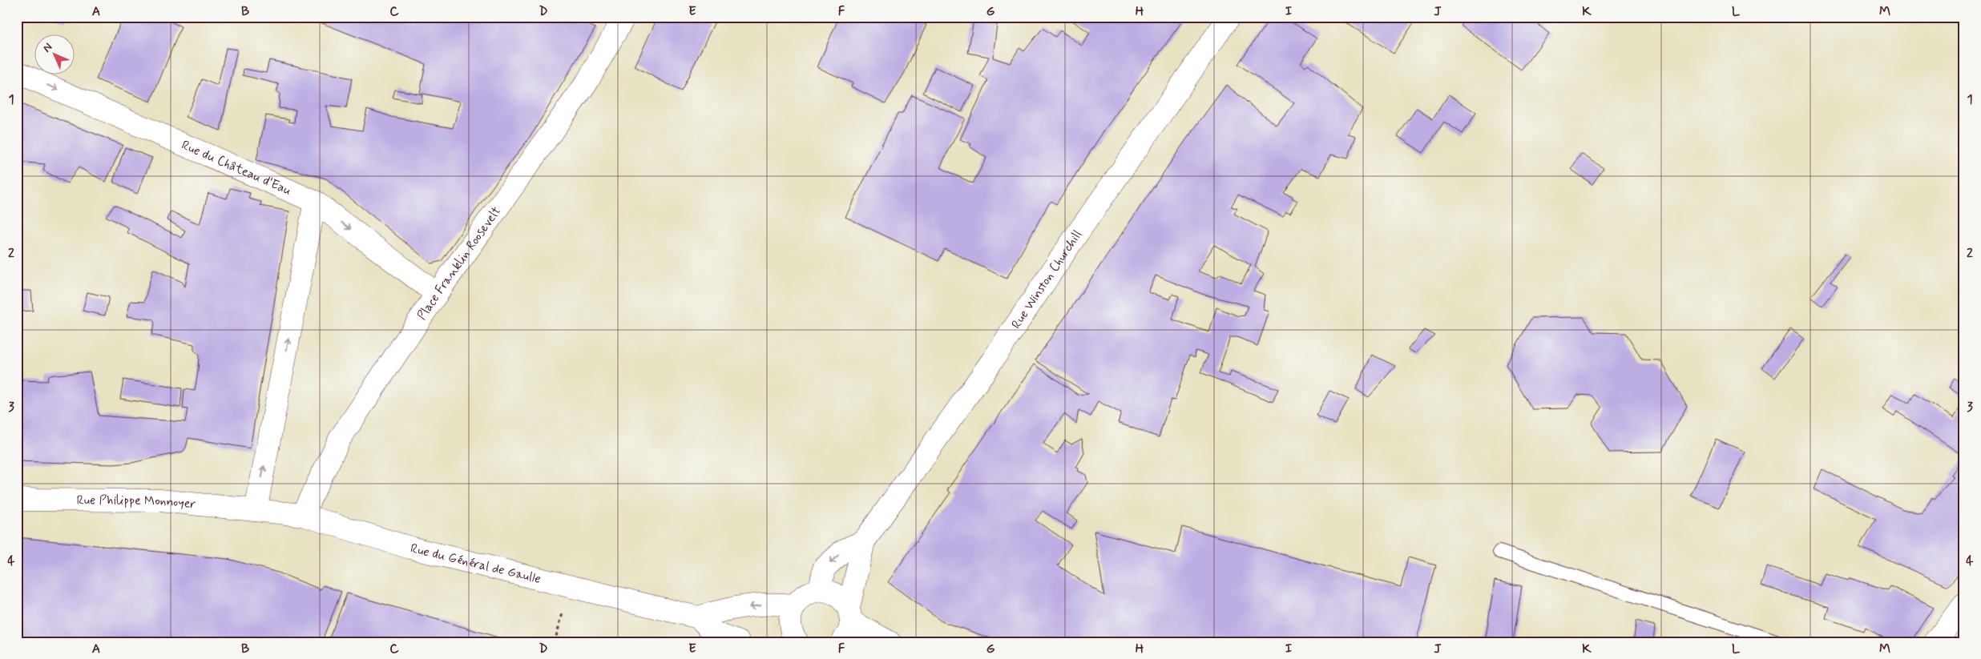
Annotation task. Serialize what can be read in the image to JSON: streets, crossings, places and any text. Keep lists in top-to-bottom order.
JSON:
{
  "streets": {
    "main road": [
      "Rue du Château d'Eau",
      "Place Franklin Roosevelt",
      "Rue Winston Churchill",
      "Rue Philippe Monnoyer",
      "Rue du Général de Gaulle"
    ]
  },
  "crossings": [
    ["Rue du Château d'Eau", "Place Franklin Roosevelt"],
    ["Place Franklin Roosevelt", "Rue du Général de Gaulle"],
    ["Rue Philippe Monnoyer", "Rue du Général de Gaulle"]
  ],
  "one_way": ["Rue du Château d'Eau"],
  "north": "top left",
  "grid": {
    "columns": [
      "A",
      "B",
      "C",
      "D",
      "E",
      "F",
      "G",
      "H",
      "I",
      "J",
      "K",
      "L",
      "M"
    ],
    "rows": [
      "1",
      "2",
      "3",
      "4"
    ]
  }
}
